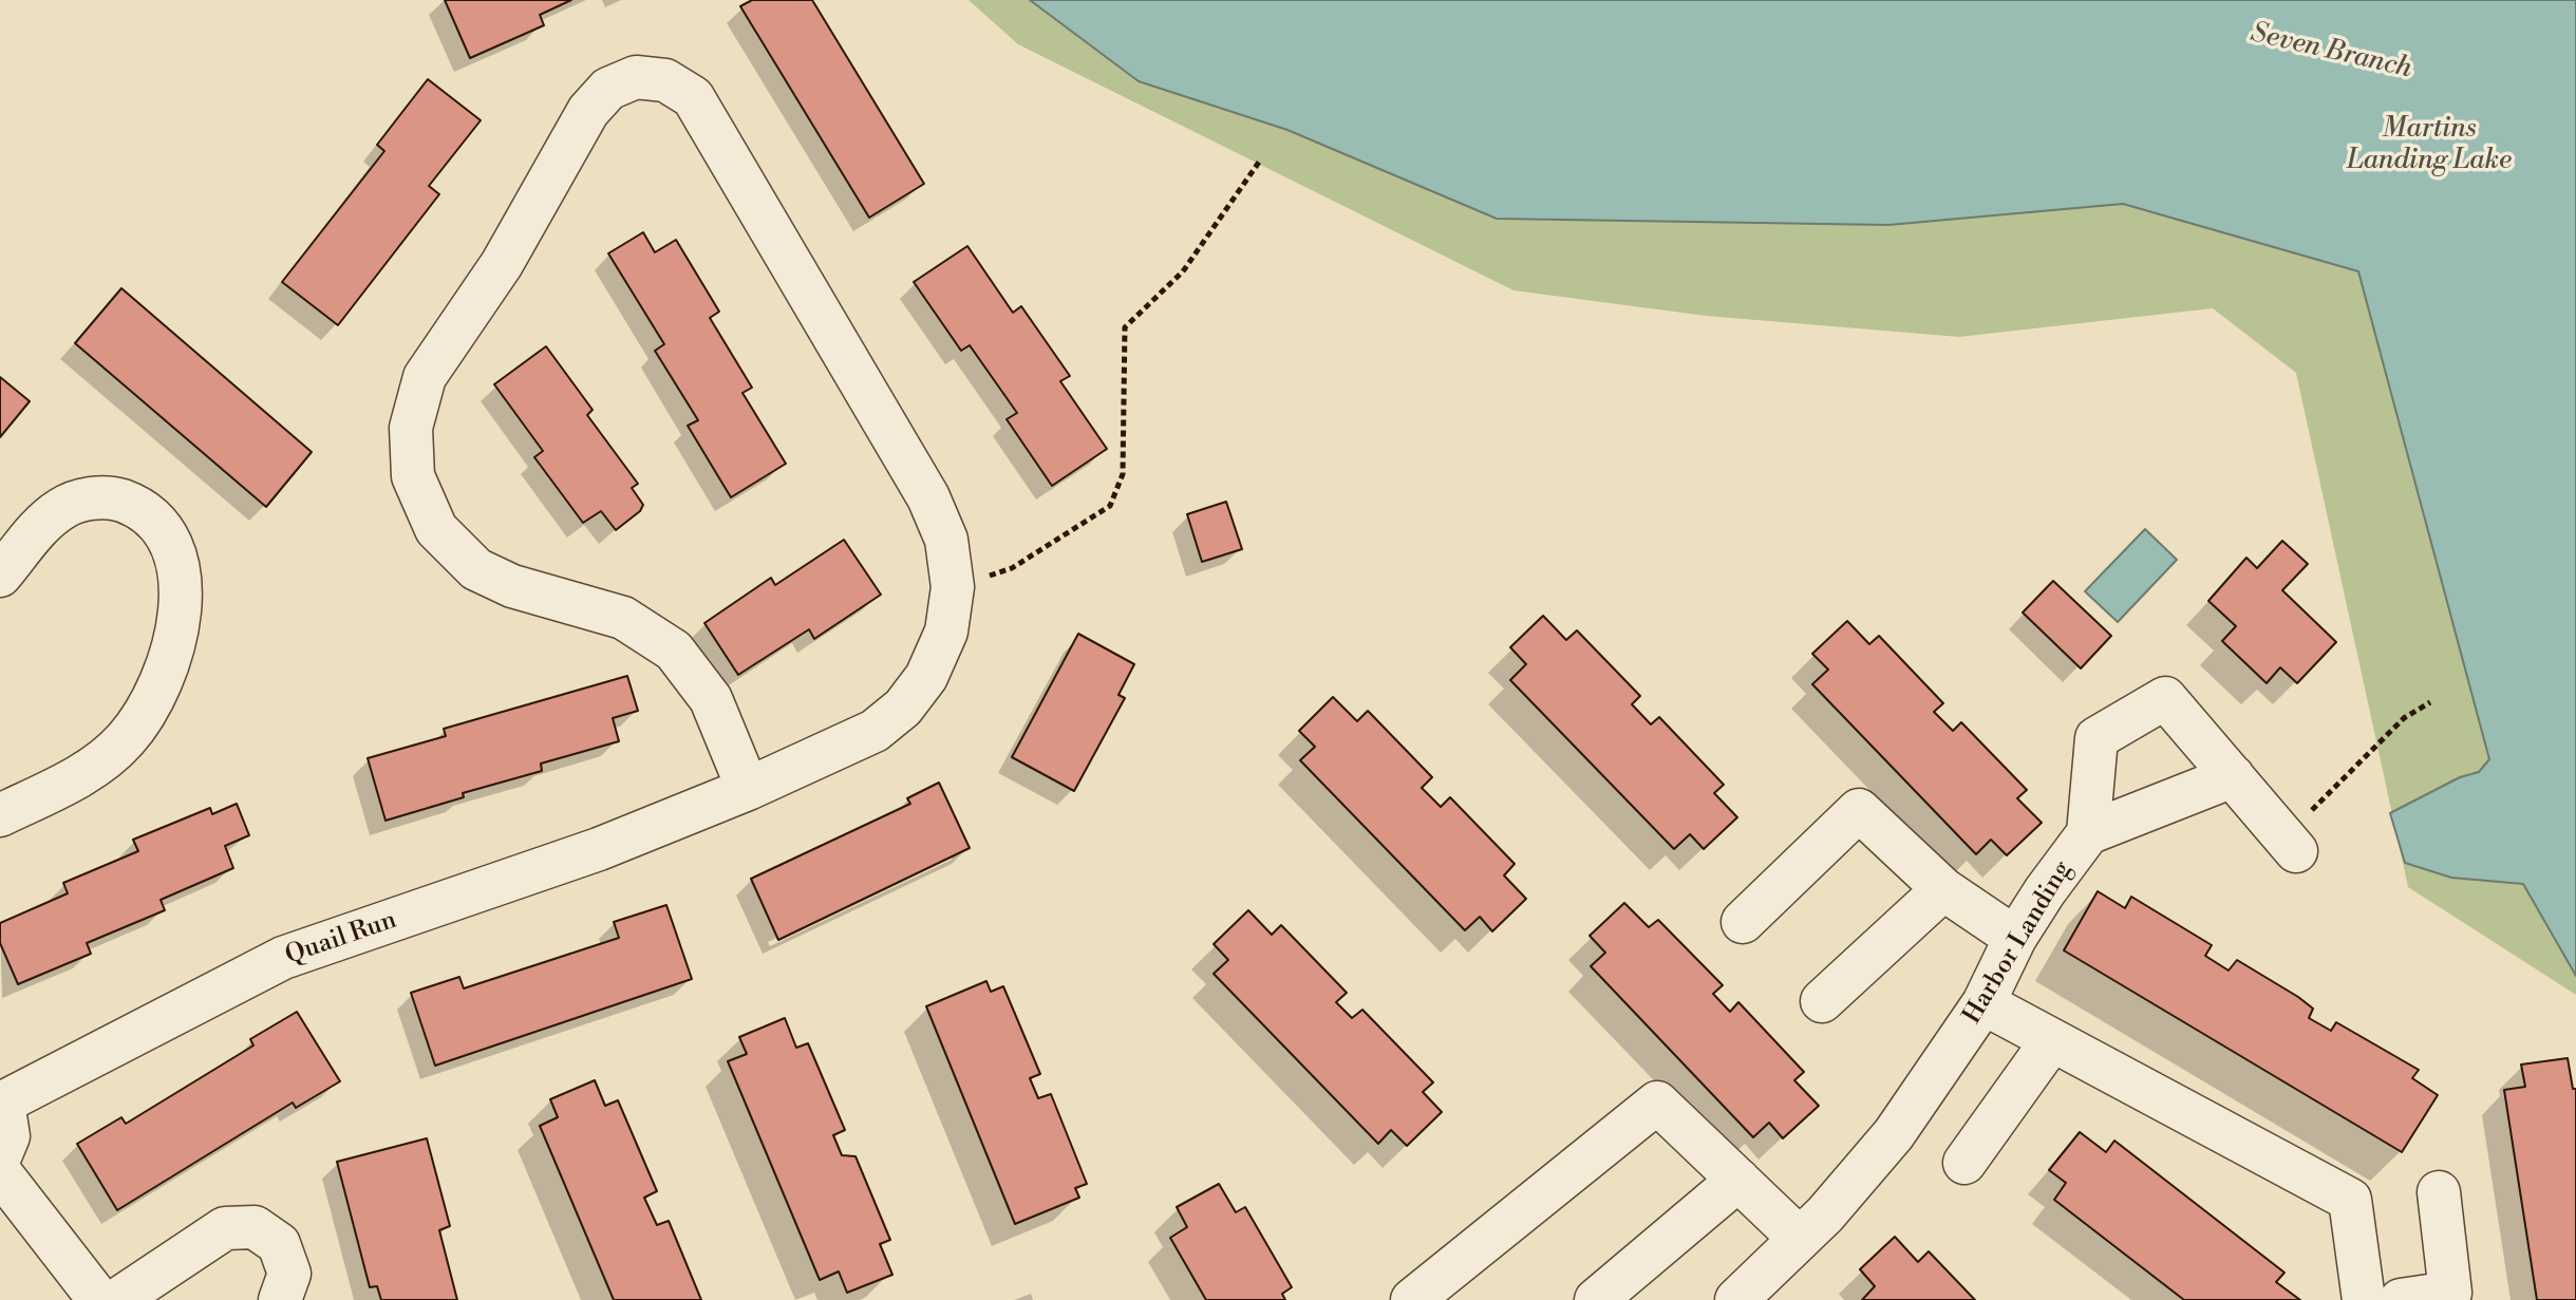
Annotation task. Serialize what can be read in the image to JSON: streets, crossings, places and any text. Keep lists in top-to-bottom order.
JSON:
{
  "streets": {
    "street": ["Quail Run", "Harbor Landing"]
  },
  "water": ["Seven Branch", "Martins Landing Lake"]
}
